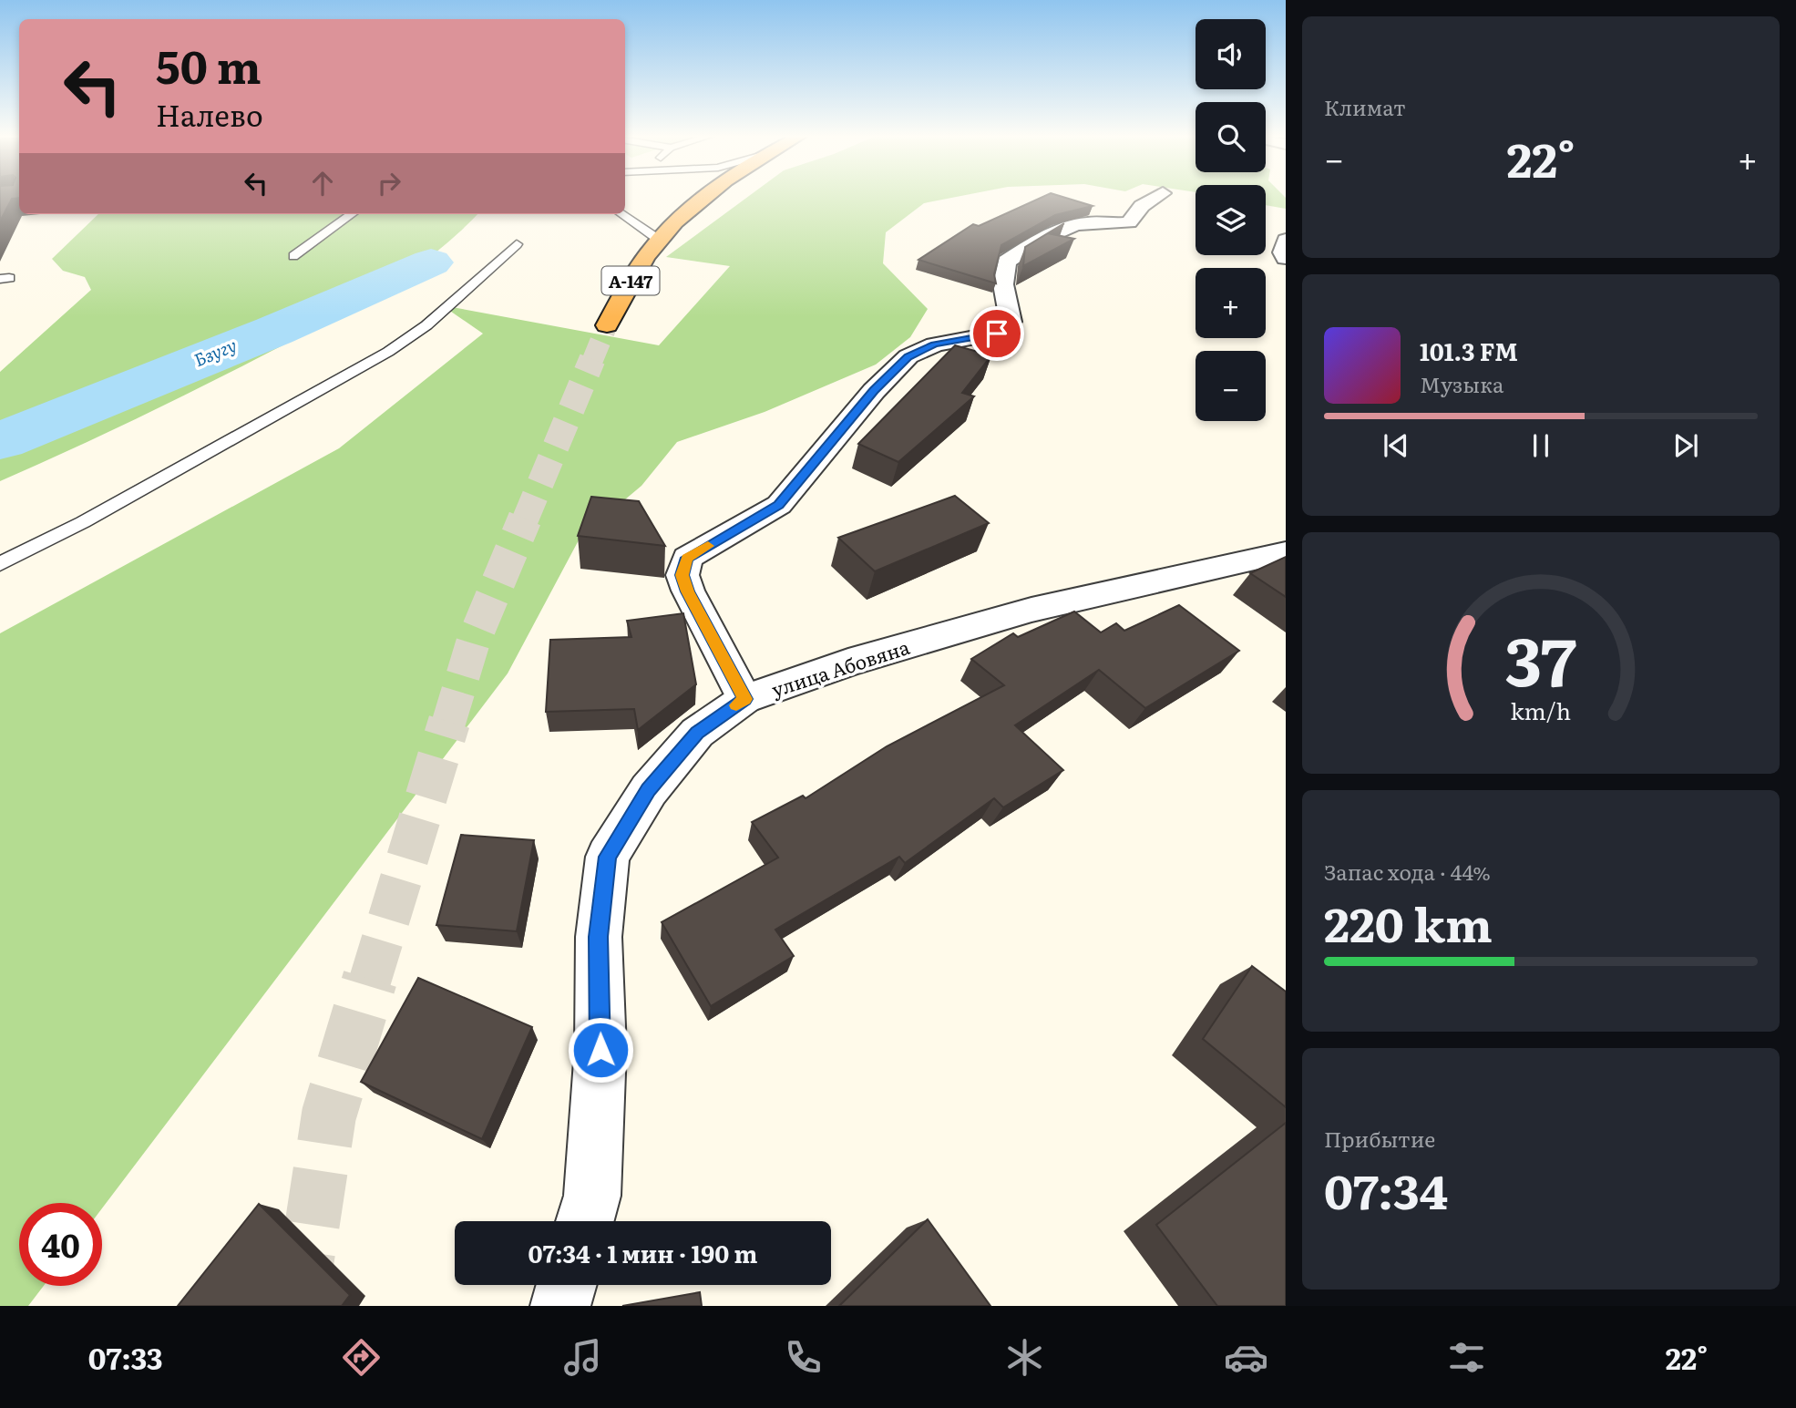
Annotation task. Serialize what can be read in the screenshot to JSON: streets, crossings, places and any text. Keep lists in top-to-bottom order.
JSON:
{
  "streets": {
    "highway": ["А-147"],
    "street": ["улица Абовяна"]
  },
  "water": ["Бзугу"],
  "page": {
    "tile": [
      "Климат",
      ["Запас хода · 44%", "220 km"],
      ["Прибытие", "07:34"]
    ],
    "map_buttons": ["+", "−"],
    "turn": ["50 m", "Налево"],
    "heat": ["−", "22°", "+"],
    "song": ["101.3 FM", "Музыка"],
    "limit": "40",
    "trip": "07:34 · 1 мин · 190 m",
    "tabs": ["07:33", "22°"],
    "gauge": ["37", "km/h"]
  }
}
